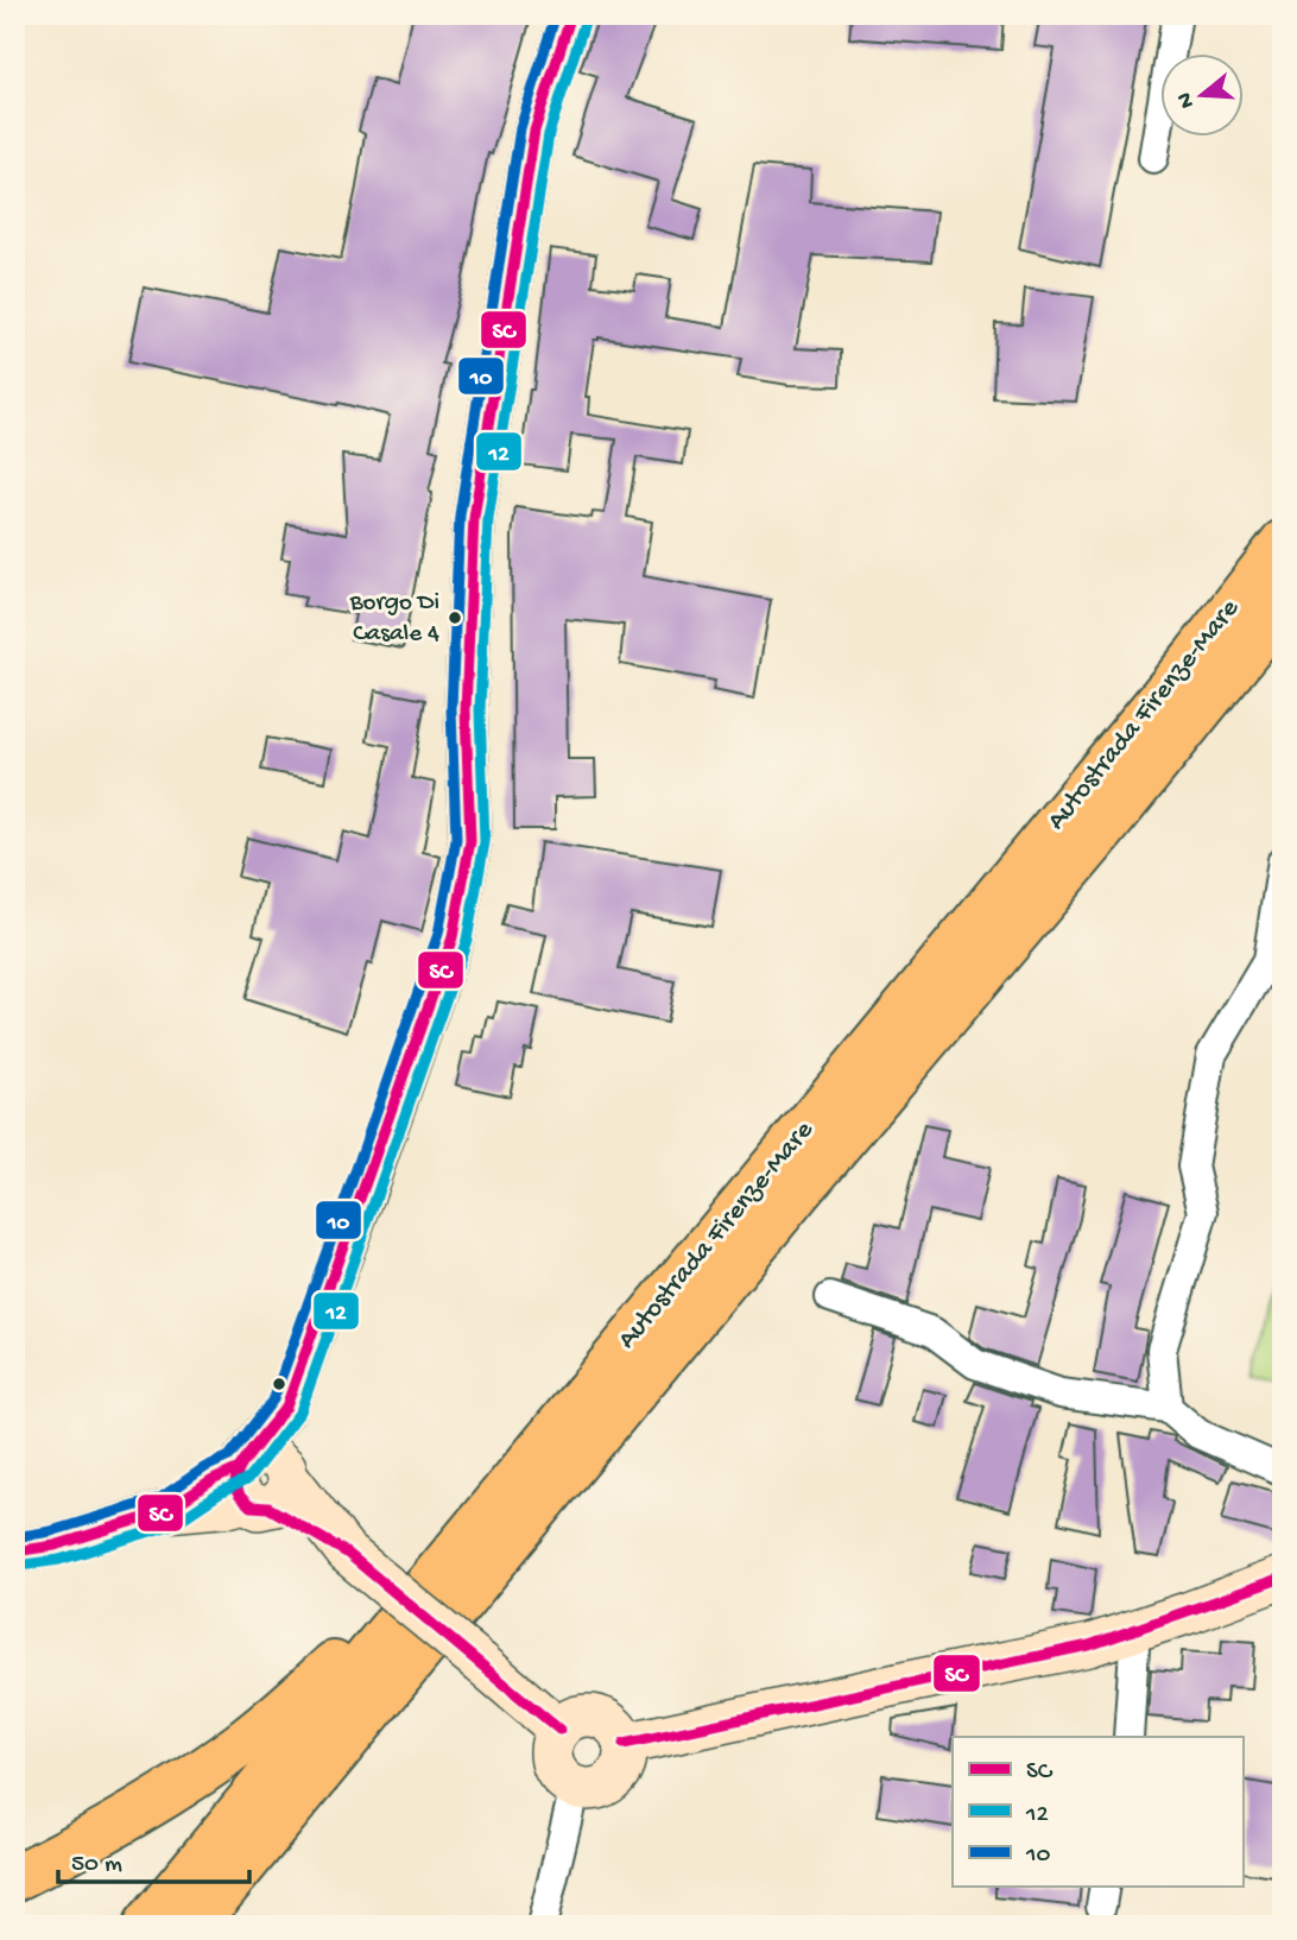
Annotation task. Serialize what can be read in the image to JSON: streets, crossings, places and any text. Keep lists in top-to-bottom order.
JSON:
{
  "streets": {
    "highway": ["Autostrada Firenze-Mare"]
  },
  "places": ["Borgo Di Casale 4"],
  "lines": ["transit line SC", "transit line 10", "transit line 12"],
  "legend": ["SC", "12", "10"],
  "scale_bar": "50 m",
  "north": "left"
}
